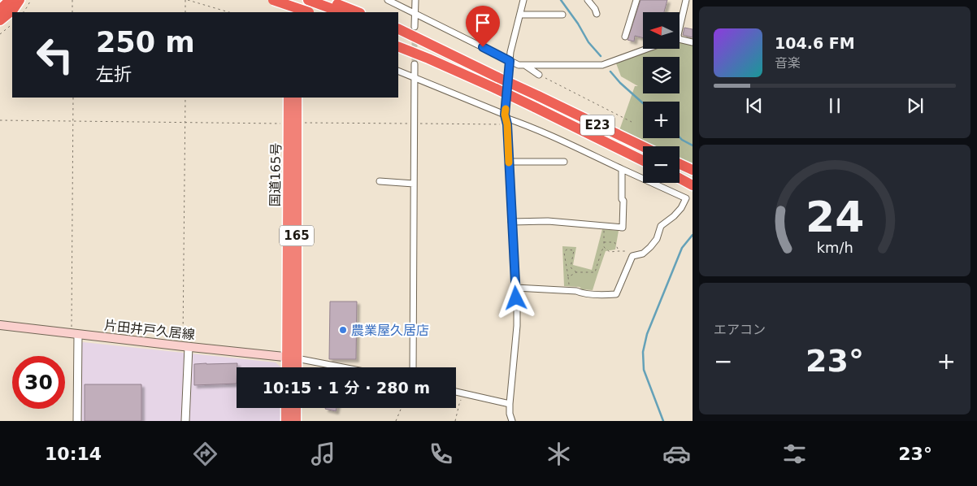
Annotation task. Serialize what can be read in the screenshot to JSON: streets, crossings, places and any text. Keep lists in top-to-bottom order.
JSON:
{
  "streets": {
    "highway": ["E23", "国道165号", "165"],
    "main road": ["片田井戸久居線"]
  },
  "crossings": [
    ["国道165号", "片田井戸久居線"]
  ],
  "places": ["農業屋久居店"],
  "north": "left",
  "page": {
    "map_buttons": ["+", "−"],
    "turn": ["250 m", "左折"],
    "song": ["104.6 FM", "音楽"],
    "tile": "エアコン",
    "heat": ["−", "23°", "+"],
    "limit": "30",
    "trip": "10:15 · 1 分 · 280 m",
    "tabs": ["10:14", "23°"],
    "gauge": ["24", "km/h"]
  }
}
